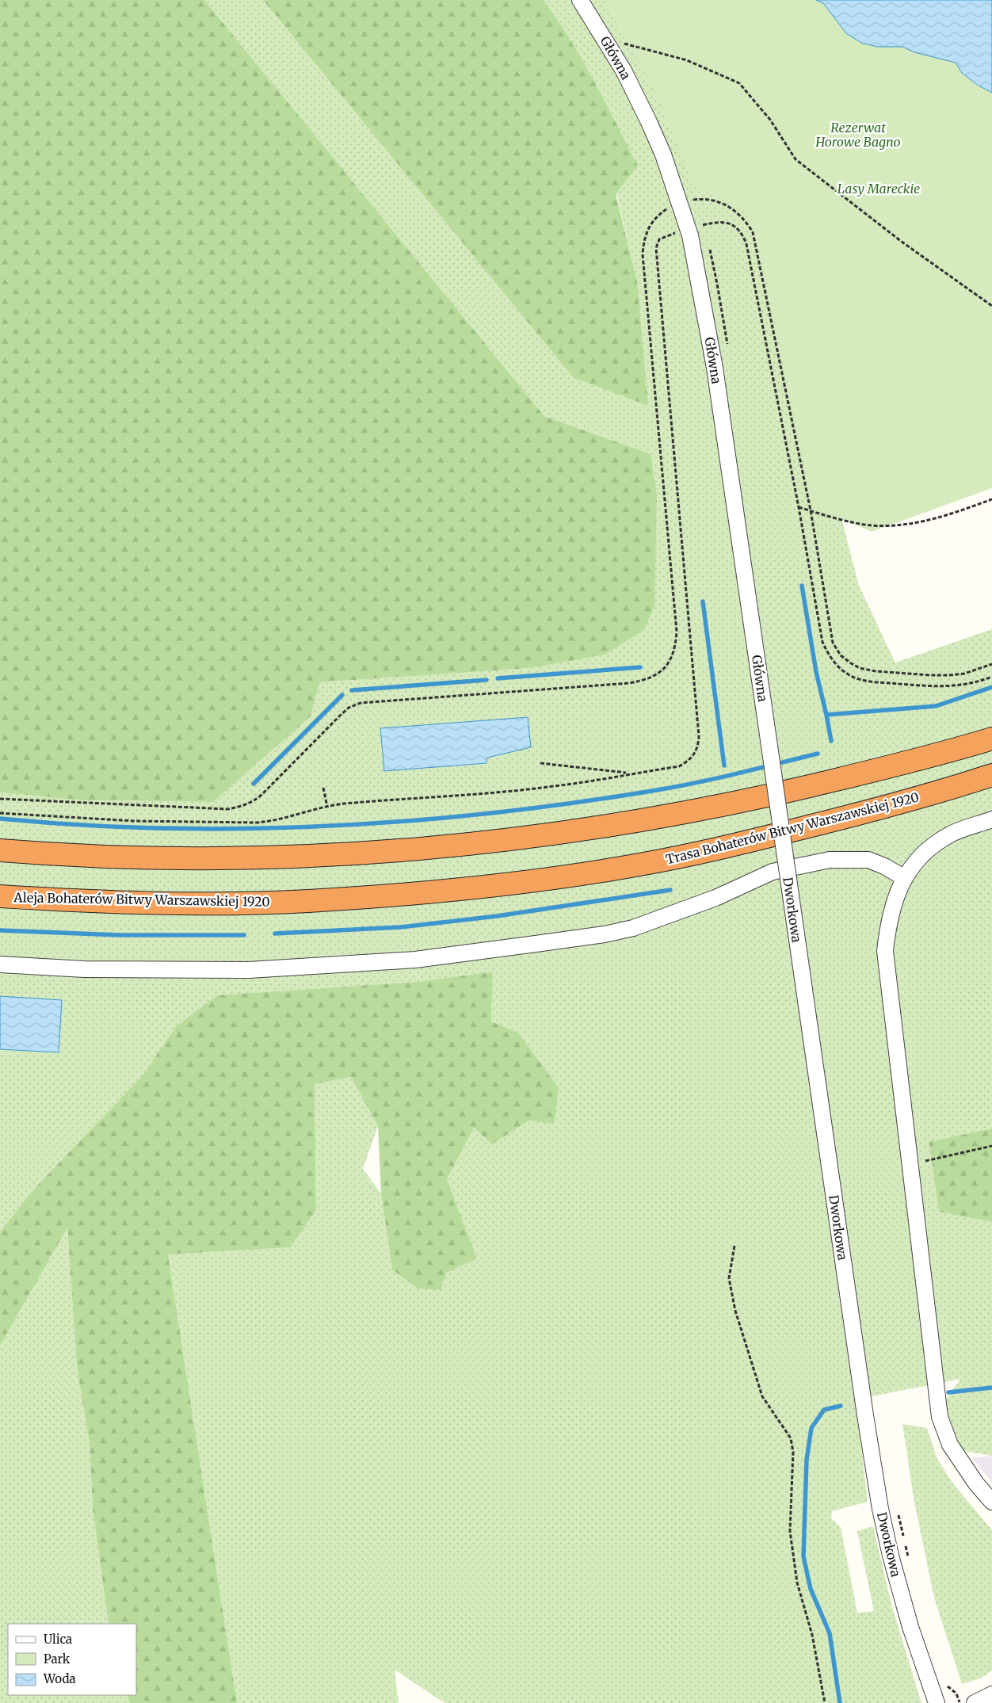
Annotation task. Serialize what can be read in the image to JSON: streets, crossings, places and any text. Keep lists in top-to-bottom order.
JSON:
{
  "streets": {
    "highway": ["Trasa Bohaterów Bitwy Warszawskiej 1920", "Aleja Bohaterów Bitwy Warszawskiej 1920"],
    "street": ["Główna", "Dworkowa"]
  },
  "crossings": [
    ["Główna", "Dworkowa"],
    ["Trasa Bohaterów Bitwy Warszawskiej 1920", "Aleja Bohaterów Bitwy Warszawskiej 1920"]
  ],
  "parks": ["Rezerwat Horowe Bagno", "Lasy Mareckie"],
  "legend": ["Ulica", "Park", "Woda"]
}
